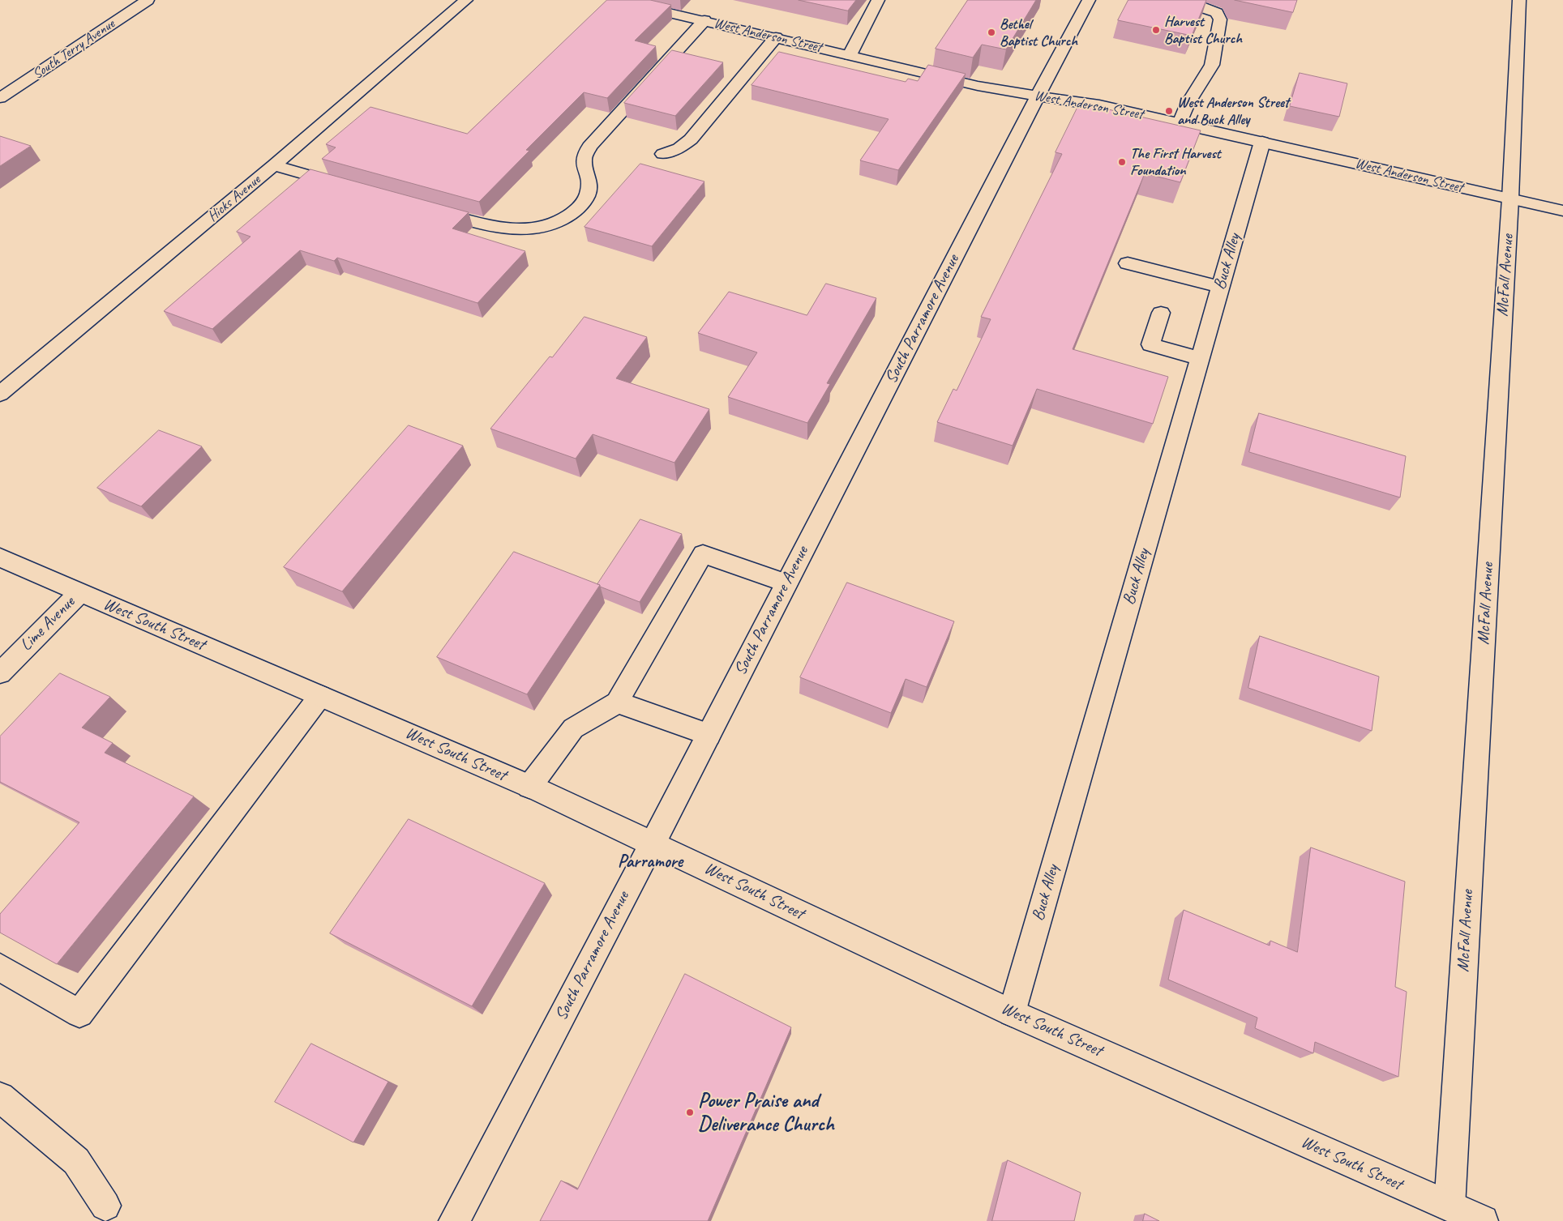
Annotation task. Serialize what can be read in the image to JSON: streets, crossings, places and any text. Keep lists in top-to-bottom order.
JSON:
{
  "streets": {
    "street": [
      "West Anderson Street",
      "South Terry Avenue",
      "Hicks Avenue",
      "Buck Alley",
      "McFall Avenue",
      "South Parramore Avenue",
      "Lime Avenue",
      "West South Street"
    ]
  },
  "crossings": [
    ["West Anderson Street", "Buck Alley"],
    ["West Anderson Street", "McFall Avenue"],
    ["West Anderson Street", "South Parramore Avenue"],
    ["Buck Alley", "West South Street"],
    ["McFall Avenue", "West South Street"],
    ["South Parramore Avenue", "West South Street"],
    ["Lime Avenue", "West South Street"]
  ],
  "districts": ["Parramore"],
  "places": [
    "Harvest Baptist Church",
    "Bethel Baptist Church",
    "West Anderson Street and Buck Alley",
    "The First Harvest Foundation",
    "Power Praise and Deliverance Church"
  ]
}
